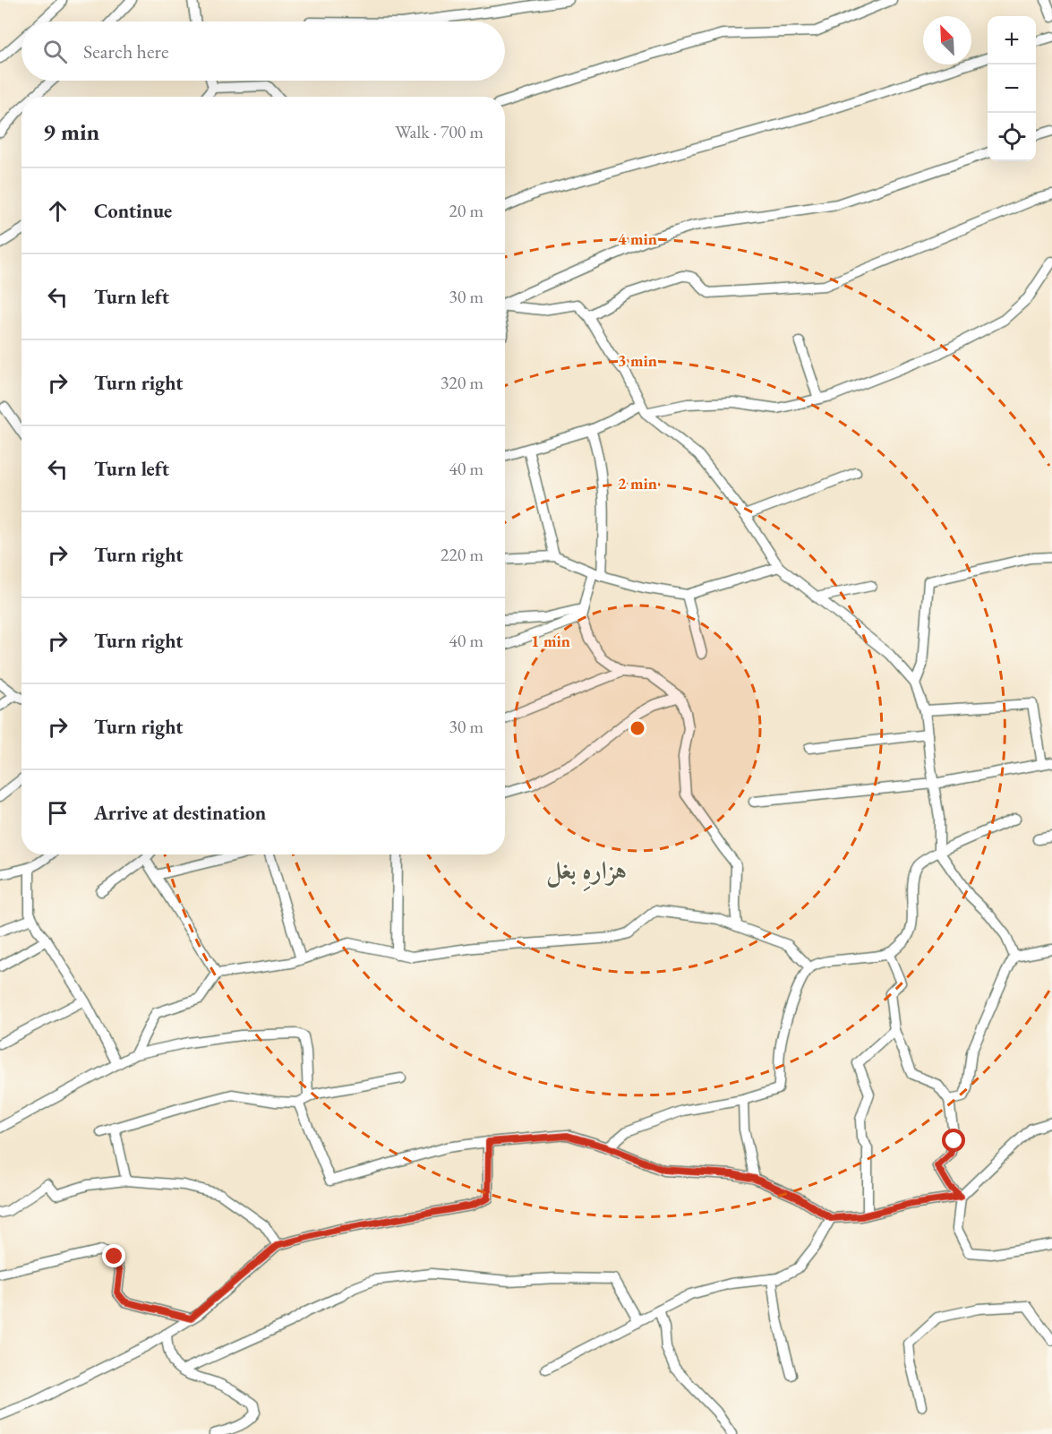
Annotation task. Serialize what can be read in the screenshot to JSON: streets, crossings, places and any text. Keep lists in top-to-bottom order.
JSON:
{
  "districts": ["هزارهِ بغل"],
  "north": "top left",
  "page": {
    "map_buttons": ["+", "−"],
    "search": "Search here",
    "heading": ["9 min", "Walk · 700 m"],
    "list": [
      ["Continue", "20 m"],
      ["Turn left", "30 m"],
      ["Turn right", "320 m"],
      ["Turn left", "40 m"],
      ["Turn right", "220 m"],
      ["Turn right", "40 m"],
      ["Turn right", "30 m"],
      "Arrive at destination"
    ]
  },
  "rings": [
    "4 min",
    "3 min",
    "2 min",
    "1 min"
  ]
}
